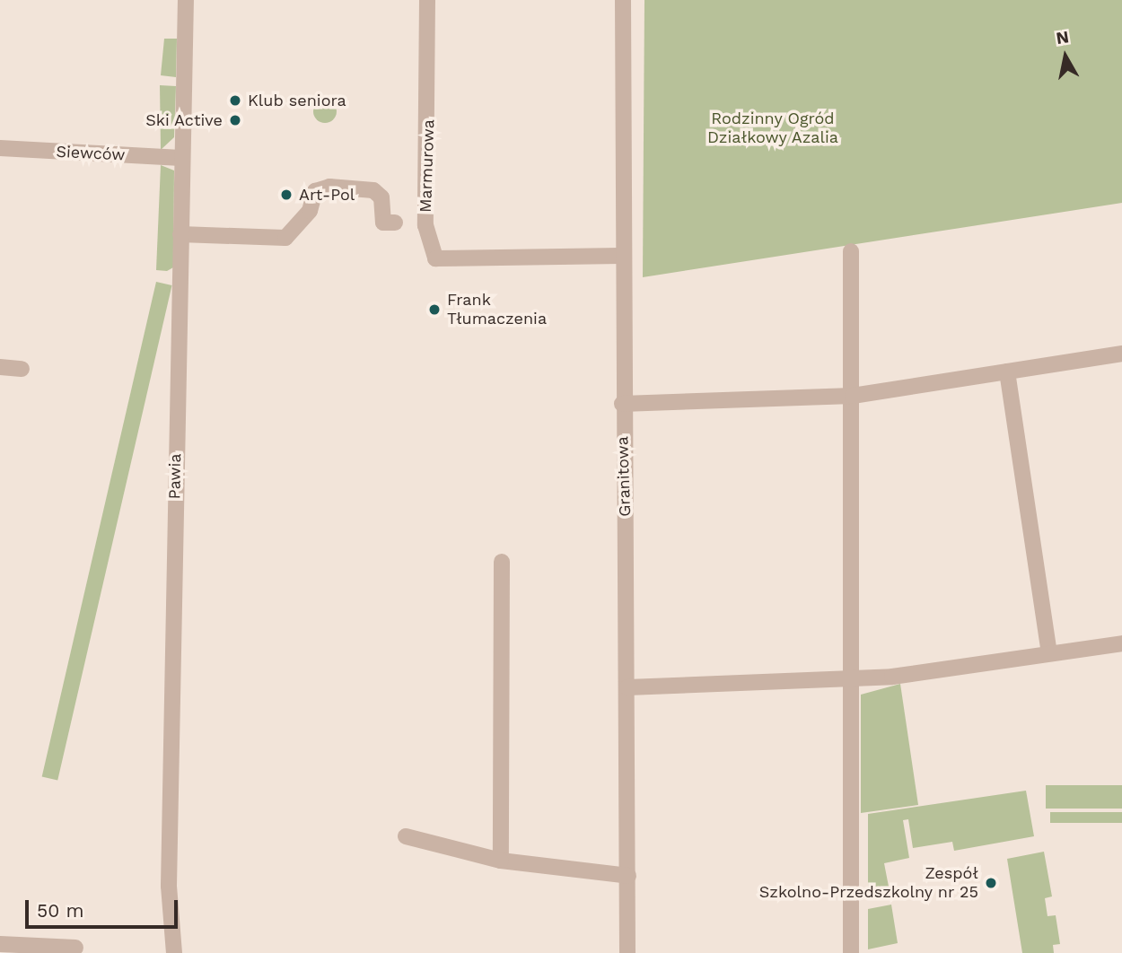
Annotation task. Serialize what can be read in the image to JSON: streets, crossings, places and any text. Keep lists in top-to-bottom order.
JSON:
{
  "streets": {
    "street": [
      "Siewców",
      "Marmurowa",
      "Pawia",
      "Granitowa"
    ]
  },
  "crossings": [
    ["Siewców", "Pawia"],
    ["Marmurowa", "Granitowa"]
  ],
  "parks": ["Rodzinny Ogród Działkowy Azalia"],
  "places": [
    "Klub seniora",
    "Ski Active",
    "Art-Pol",
    "Frank Tłumaczenia",
    "Zespół Szkolno-Przedszkolny nr 25"
  ],
  "scale_bar": "50 m",
  "north": "top"
}
